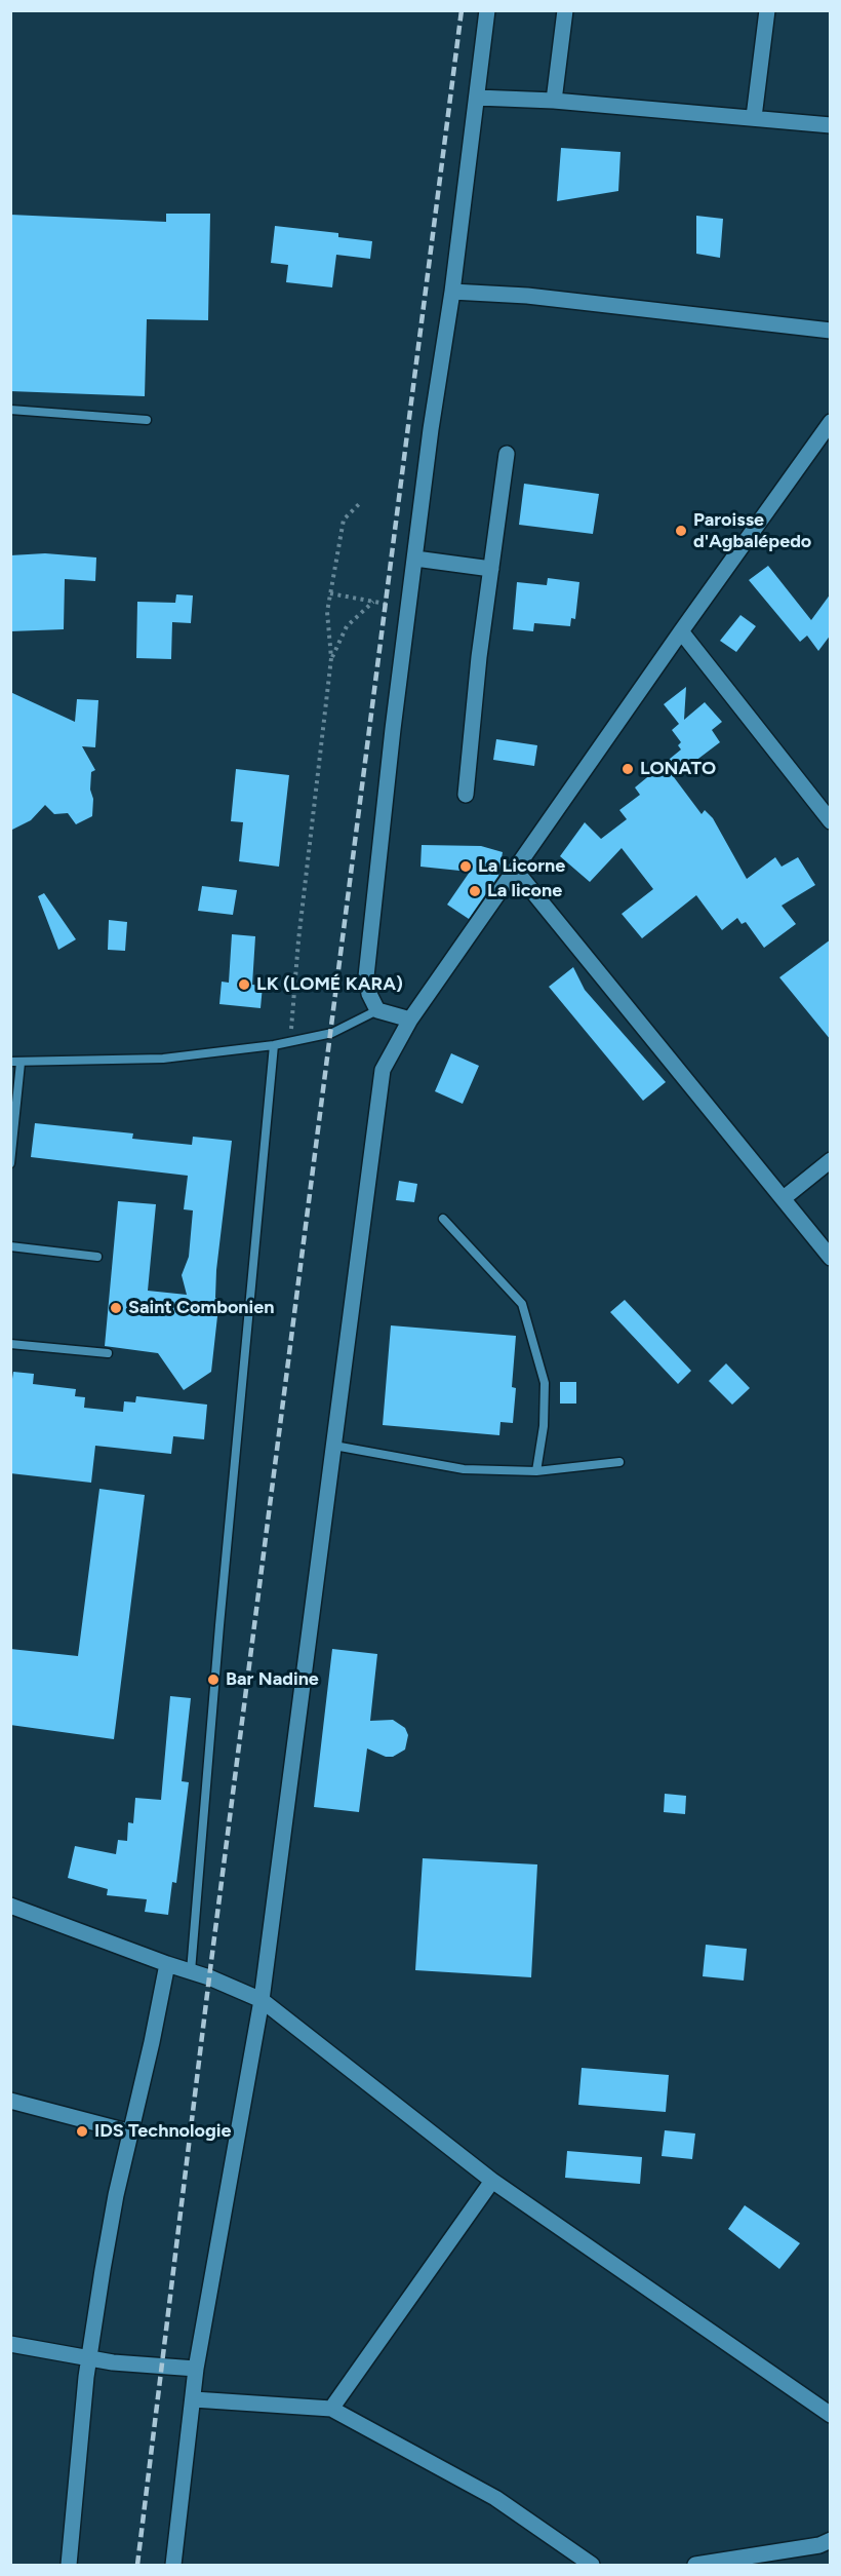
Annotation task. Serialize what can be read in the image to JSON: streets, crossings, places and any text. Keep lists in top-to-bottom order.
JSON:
{
  "places": [
    "Paroisse d'Agbalépedo",
    "LONATO",
    "La Licorne",
    "La licone",
    "LK (LOMÉ KARA)",
    "Saint Combonien",
    "Bar Nadine",
    "IDS Technologie"
  ]
}
